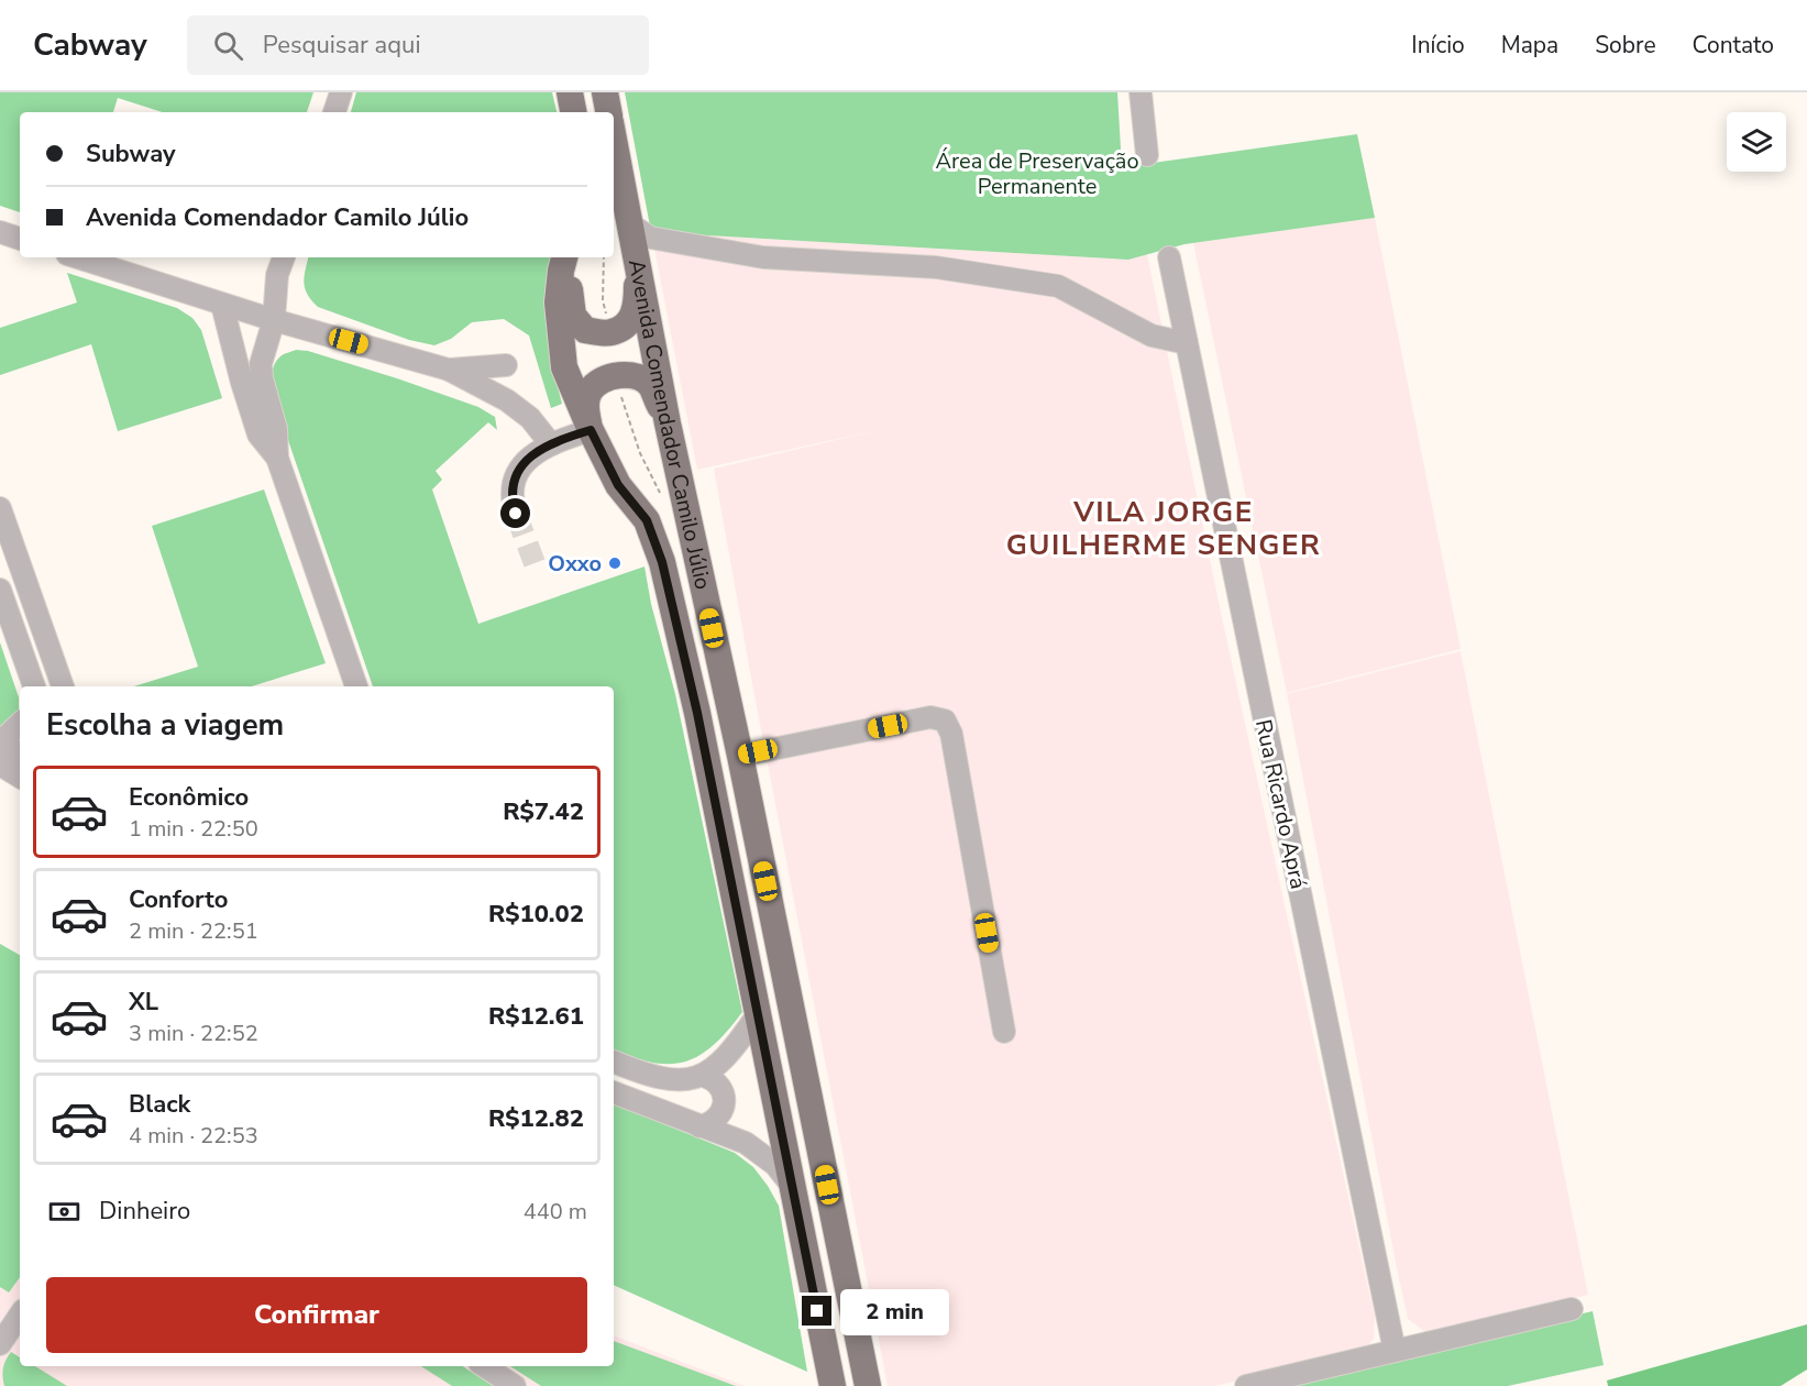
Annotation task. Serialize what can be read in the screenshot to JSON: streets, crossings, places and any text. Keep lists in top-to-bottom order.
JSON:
{
  "streets": {
    "main road": ["Avenida Comendador Camilo Júlio"],
    "street": ["Rua Ricardo Aprá"]
  },
  "districts": ["VILA JORGE GUILHERME SENGER"],
  "parks": ["Área de Preservação Permanente"],
  "places": ["Oxxo"],
  "page": {
    "header": "Cabway",
    "search": "Pesquisar aqui",
    "nav": [
      "Início",
      "Mapa",
      "Sobre",
      "Contato"
    ],
    "banner": ["Subway", "Avenida Comendador Camilo Júlio"],
    "heading": "Escolha a viagem",
    "list": [
      {
        "name": "Econômico",
        "note": "1 min · 22:50",
        "value": "R$7.42"
      },
      {
        "name": "Conforto",
        "note": "2 min · 22:51",
        "value": "R$10.02"
      },
      {
        "name": "XL",
        "note": "3 min · 22:52",
        "value": "R$12.61"
      },
      {
        "name": "Black",
        "note": "4 min · 22:53",
        "value": "R$12.82"
      }
    ],
    "pay": ["Dinheiro", "440 m"],
    "buttons": "Confirmar",
    "bubble": "2 min"
  }
}
